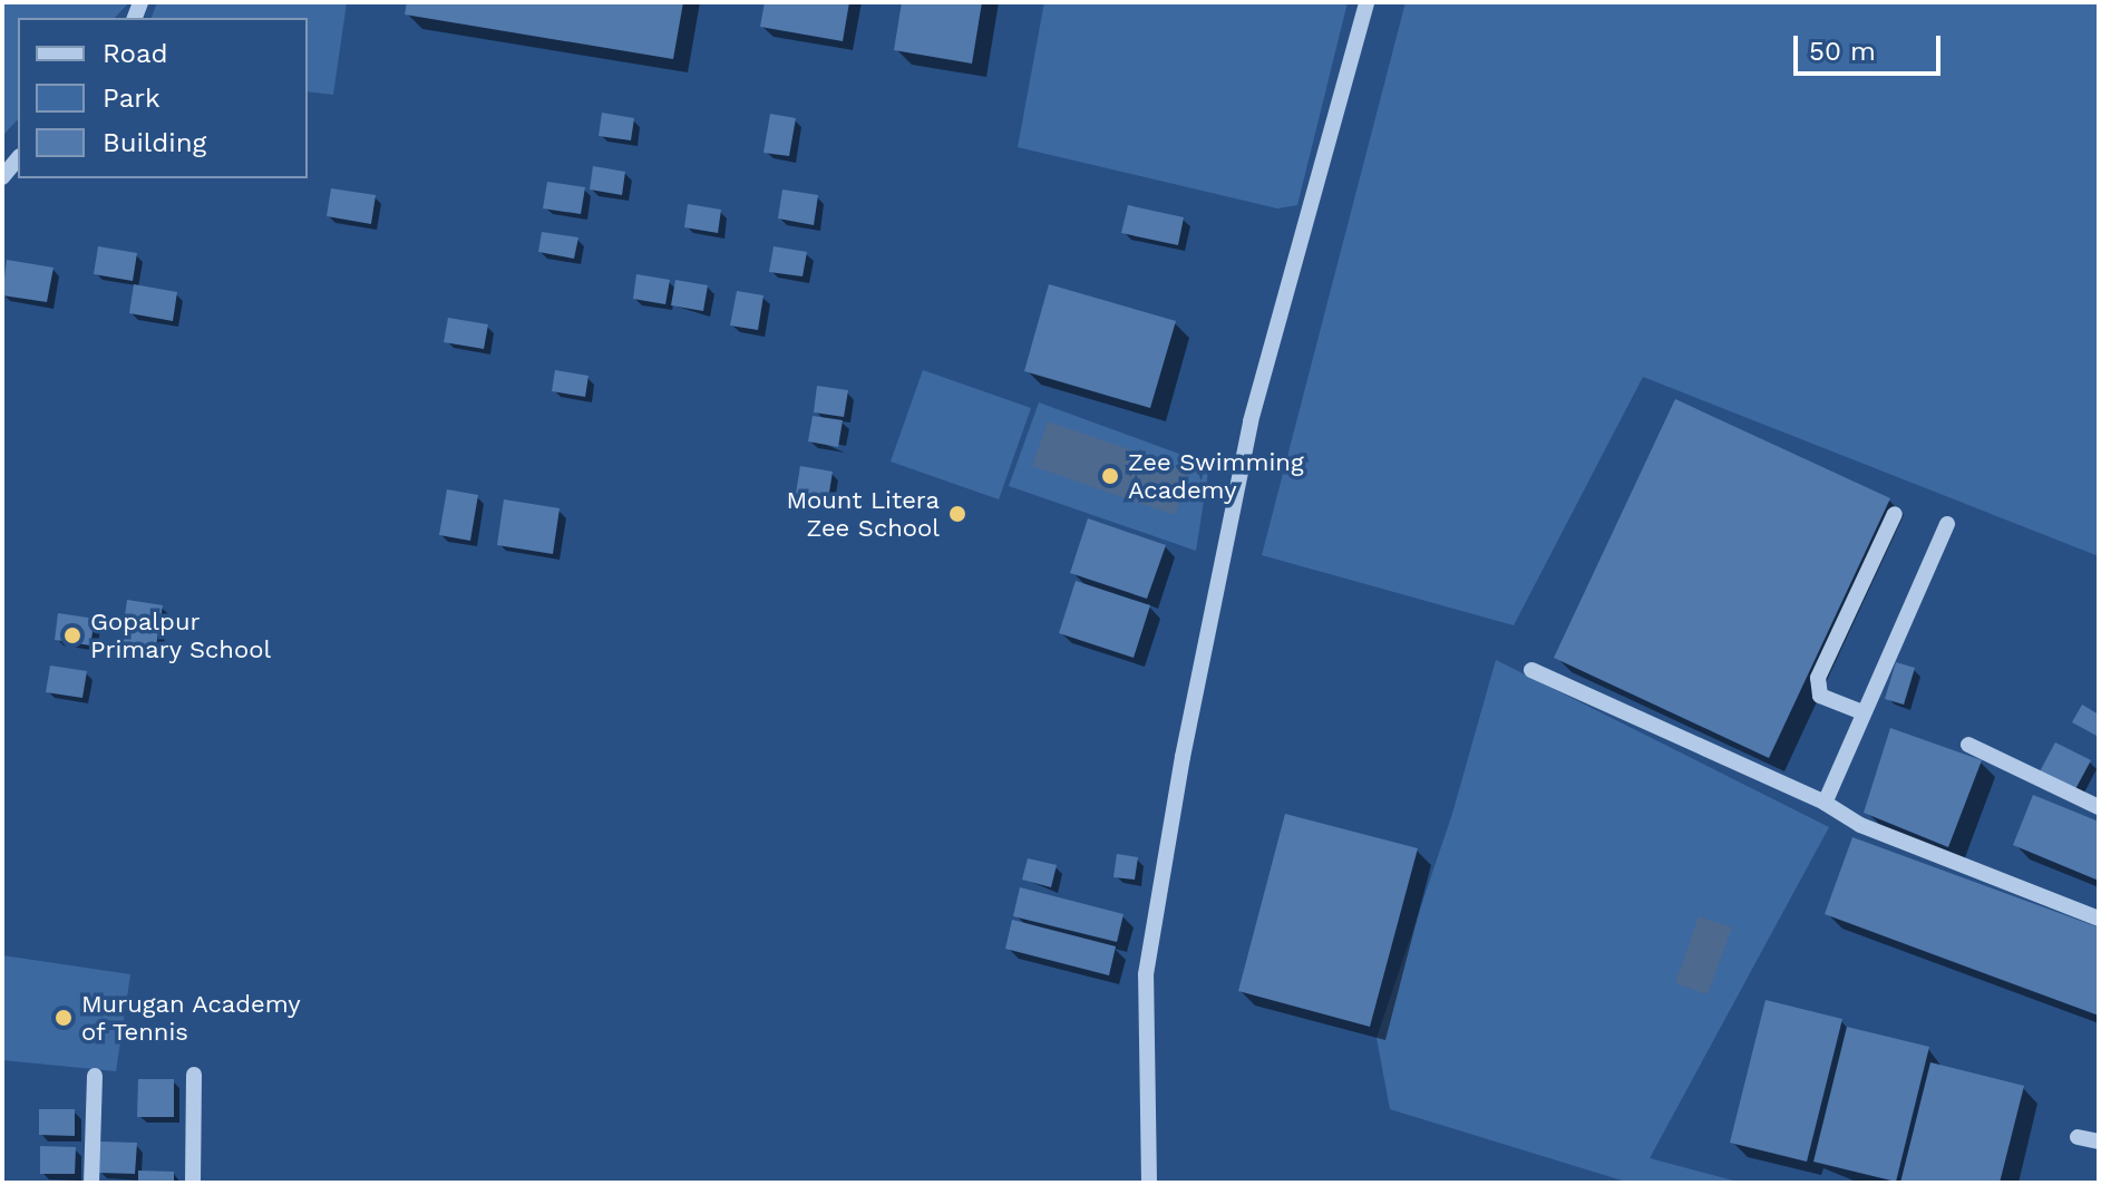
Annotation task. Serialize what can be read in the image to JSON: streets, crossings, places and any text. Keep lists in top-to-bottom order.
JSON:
{
  "places": [
    "Zee Swimming Academy",
    "Mount Litera Zee School",
    "Gopalpur Primary School",
    "Murugan Academy of Tennis"
  ],
  "legend": ["Road", "Park", "Building"],
  "scale_bar": "50 m"
}
